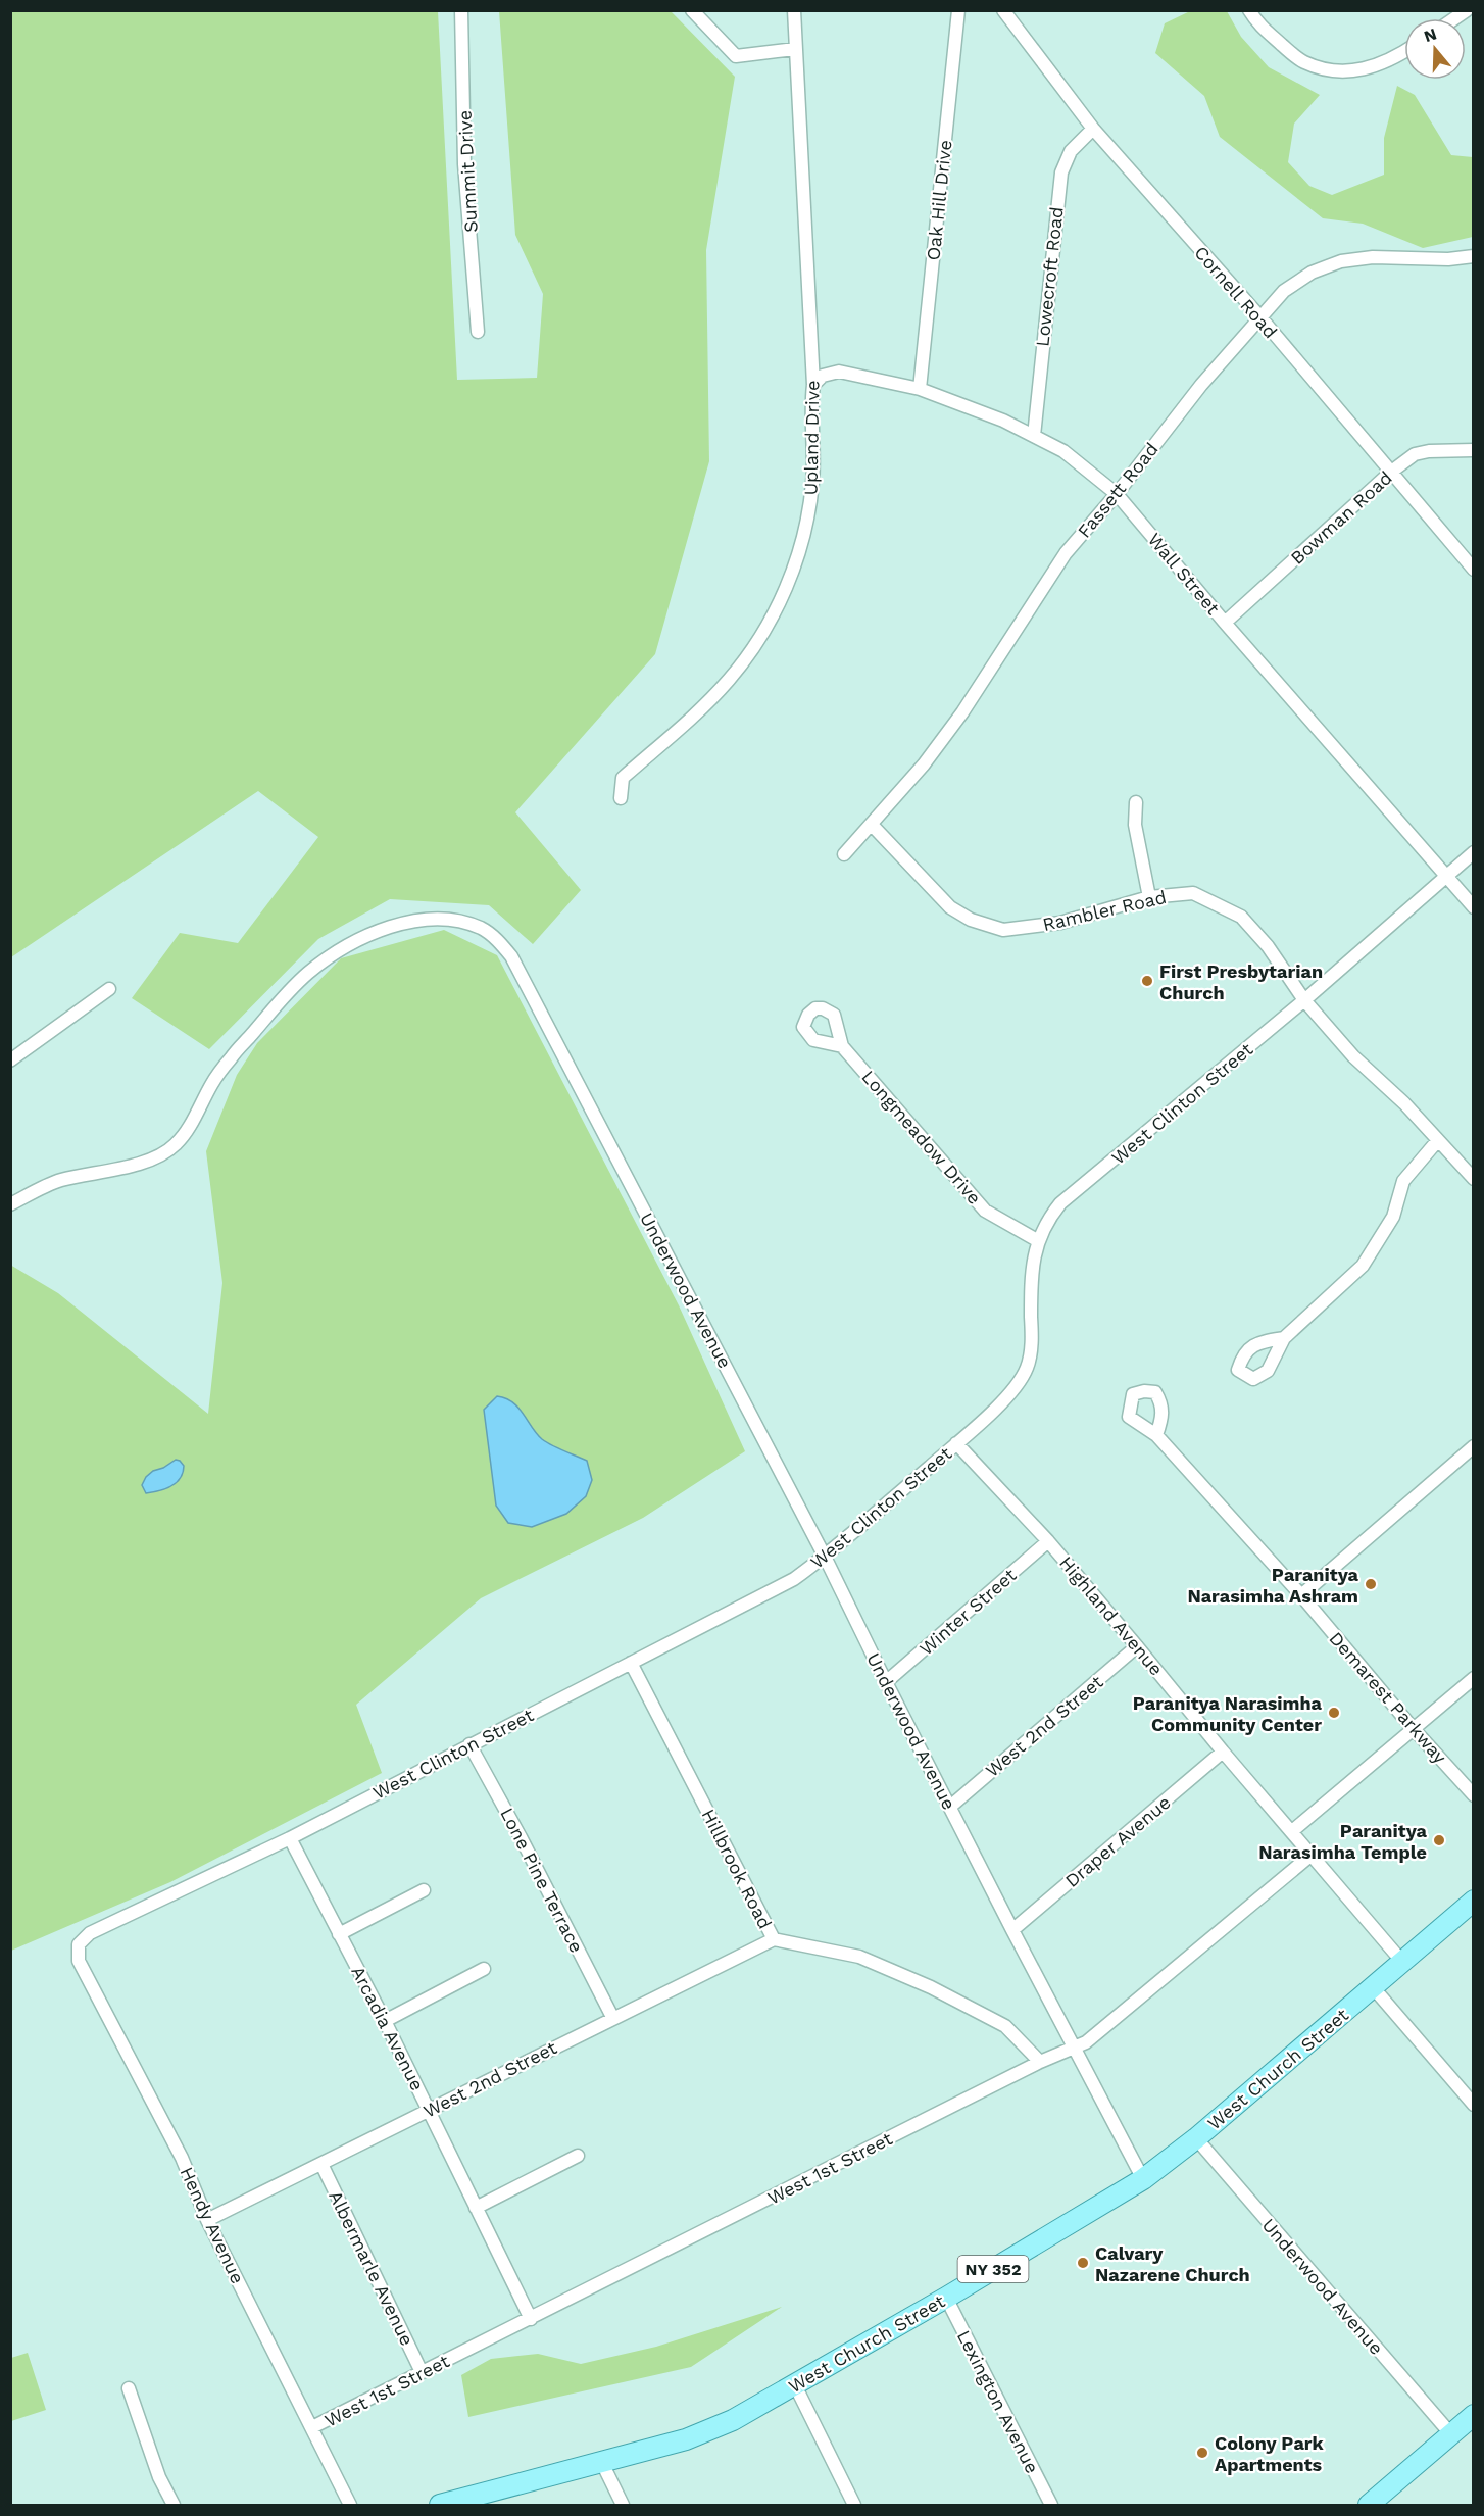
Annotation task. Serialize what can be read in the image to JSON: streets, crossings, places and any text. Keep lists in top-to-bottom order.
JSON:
{
  "streets": {
    "main road": ["West Church Street", "NY 352"],
    "street": [
      "Summit Drive",
      "Oak Hill Drive",
      "Lowecroft Road",
      "Cornell Road",
      "Upland Drive",
      "Fassett Road",
      "Bowman Road",
      "Wall Street",
      "Rambler Road",
      "West Clinton Street",
      "Longmeadow Drive",
      "Underwood Avenue",
      "Winter Street",
      "Highland Avenue",
      "Demarest Parkway",
      "West 2nd Street",
      "Draper Avenue",
      "Hillbrook Road",
      "Lone Pine Terrace",
      "Arcadia Avenue",
      "West 1st Street",
      "Hendy Avenue",
      "Albermarle Avenue",
      "Lexington Avenue"
    ]
  },
  "crossings": [
    ["Oak Hill Drive", "Wall Street"],
    ["Lowecroft Road", "Cornell Road"],
    ["Lowecroft Road", "Wall Street"],
    ["Cornell Road", "Fassett Road"],
    ["Cornell Road", "Bowman Road"],
    ["Upland Drive", "Wall Street"],
    ["Fassett Road", "Wall Street"],
    ["Fassett Road", "Rambler Road"],
    ["Bowman Road", "Wall Street"],
    ["Wall Street", "West Clinton Street"],
    ["Rambler Road", "West Clinton Street"],
    ["West Clinton Street", "Longmeadow Drive"],
    ["West Clinton Street", "Underwood Avenue"],
    ["West Clinton Street", "Highland Avenue"],
    ["West Clinton Street", "Hillbrook Road"],
    ["West Clinton Street", "Lone Pine Terrace"],
    ["West Clinton Street", "Arcadia Avenue"],
    ["West Clinton Street", "Hendy Avenue"],
    ["Underwood Avenue", "Winter Street"],
    ["Underwood Avenue", "West 2nd Street"],
    ["Underwood Avenue", "Draper Avenue"],
    ["Underwood Avenue", "West Church Street"],
    ["Underwood Avenue", "West 1st Street"],
    ["Winter Street", "Highland Avenue"],
    ["Highland Avenue", "West 2nd Street"],
    ["Highland Avenue", "Draper Avenue"],
    ["Highland Avenue", "West Church Street"],
    ["Highland Avenue", "West 1st Street"],
    ["West 2nd Street", "Hillbrook Road"],
    ["West 2nd Street", "Lone Pine Terrace"],
    ["West 2nd Street", "Arcadia Avenue"],
    ["West 2nd Street", "Hendy Avenue"],
    ["West 2nd Street", "Albermarle Avenue"],
    ["Hillbrook Road", "West 1st Street"],
    ["Arcadia Avenue", "West 1st Street"],
    ["West Church Street", "Lexington Avenue"],
    ["West 1st Street", "Hendy Avenue"],
    ["West 1st Street", "Albermarle Avenue"]
  ],
  "places": [
    "First Presbytarian Church",
    "Paranitya Narasimha Ashram",
    "Paranitya Narasimha Community Center",
    "Paranitya Narasimha Temple",
    "Calvary Nazarene Church",
    "Colony Park Apartments"
  ],
  "north": "top"
}
